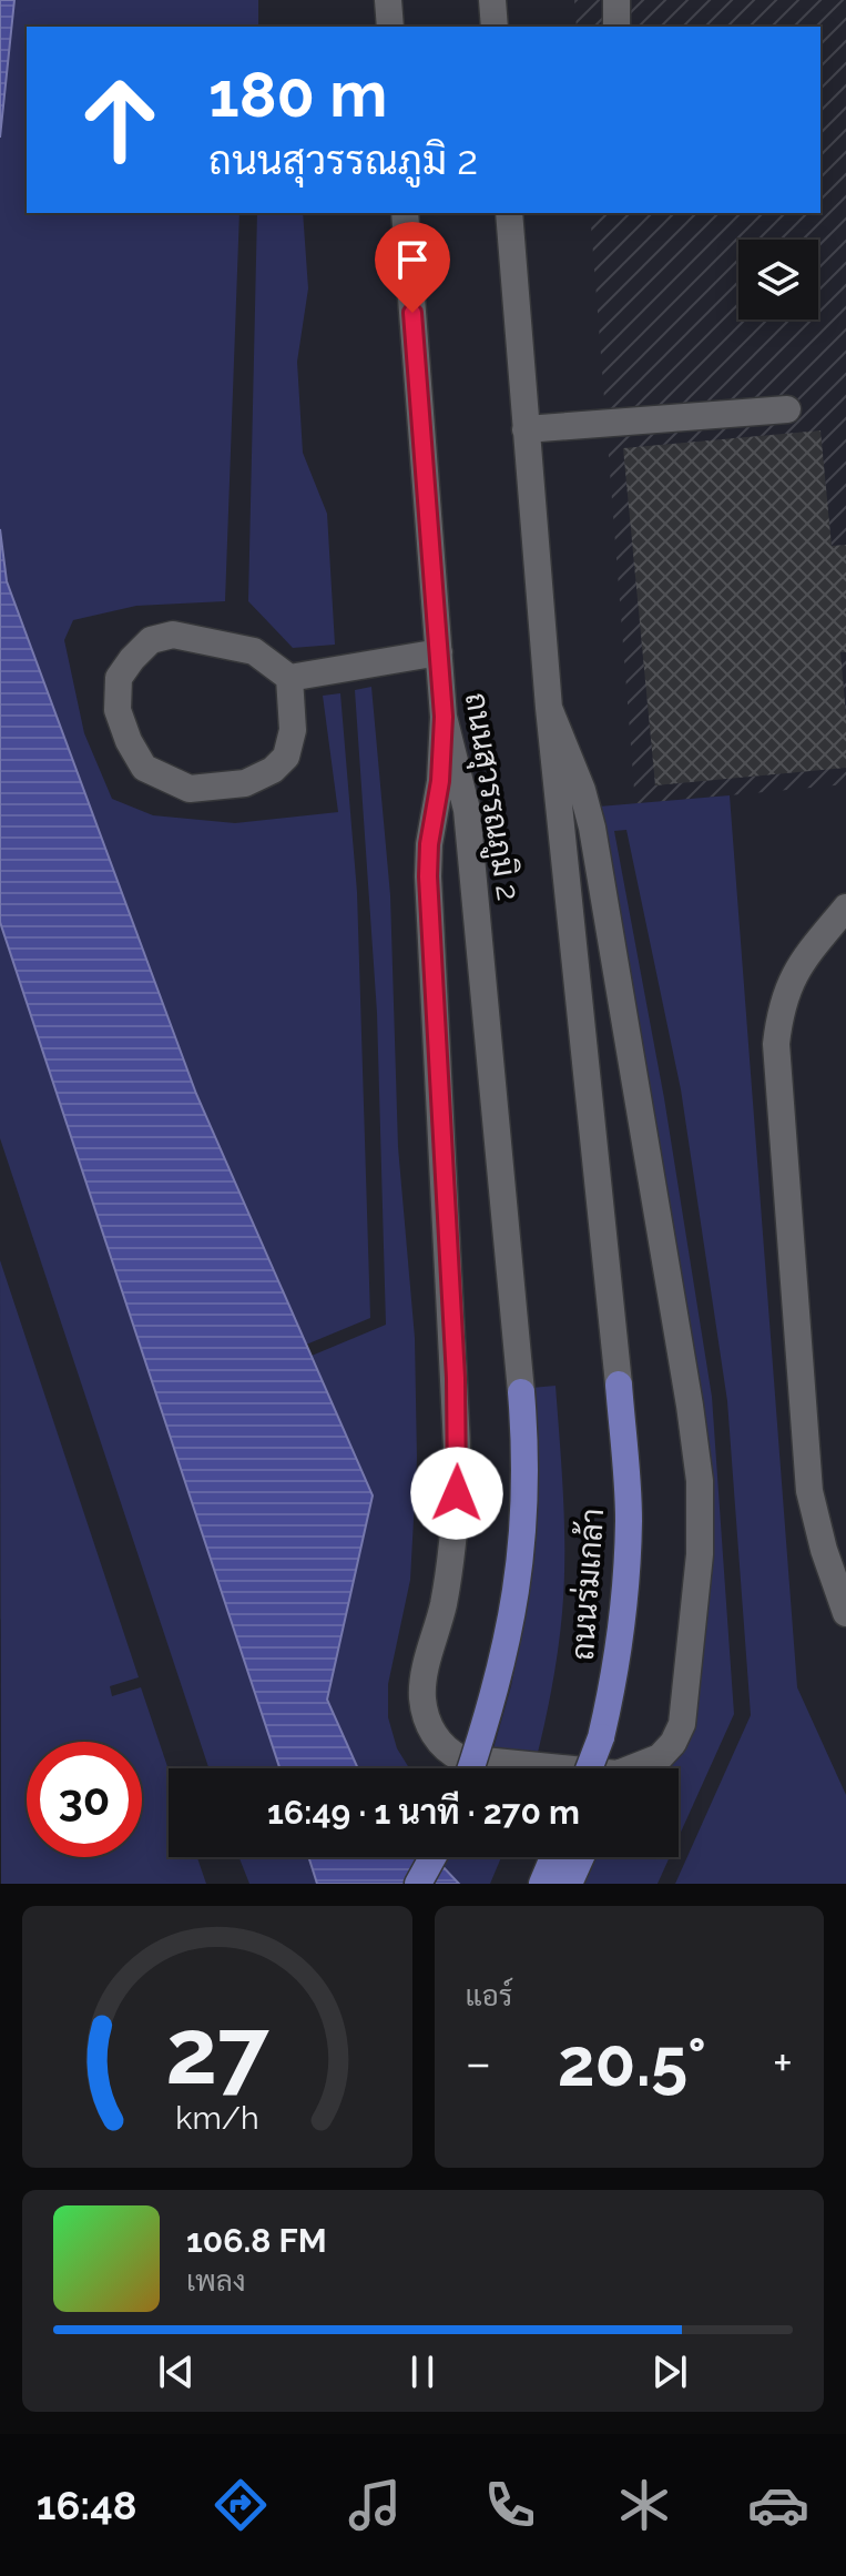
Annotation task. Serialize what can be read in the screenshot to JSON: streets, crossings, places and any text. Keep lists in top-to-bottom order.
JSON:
{
  "streets": {
    "main road": ["ถนนร่มเกล้า"],
    "street": ["ถนนสุวรรณภูมิ 2"]
  },
  "crossings": [
    ["ถนนสุวรรณภูมิ 2", "ถนนร่มเกล้า"]
  ],
  "page": {
    "turn": ["180 m", "ถนนสุวรรณภูมิ 2"],
    "limit": "30",
    "trip": "16:49 · 1 นาที · 270 m",
    "tile": "แอร์",
    "heat": ["−", "20.5°", "+"],
    "song": ["106.8 FM", "เพลง"],
    "tabs": "16:48",
    "gauge": ["27", "km/h"]
  }
}
